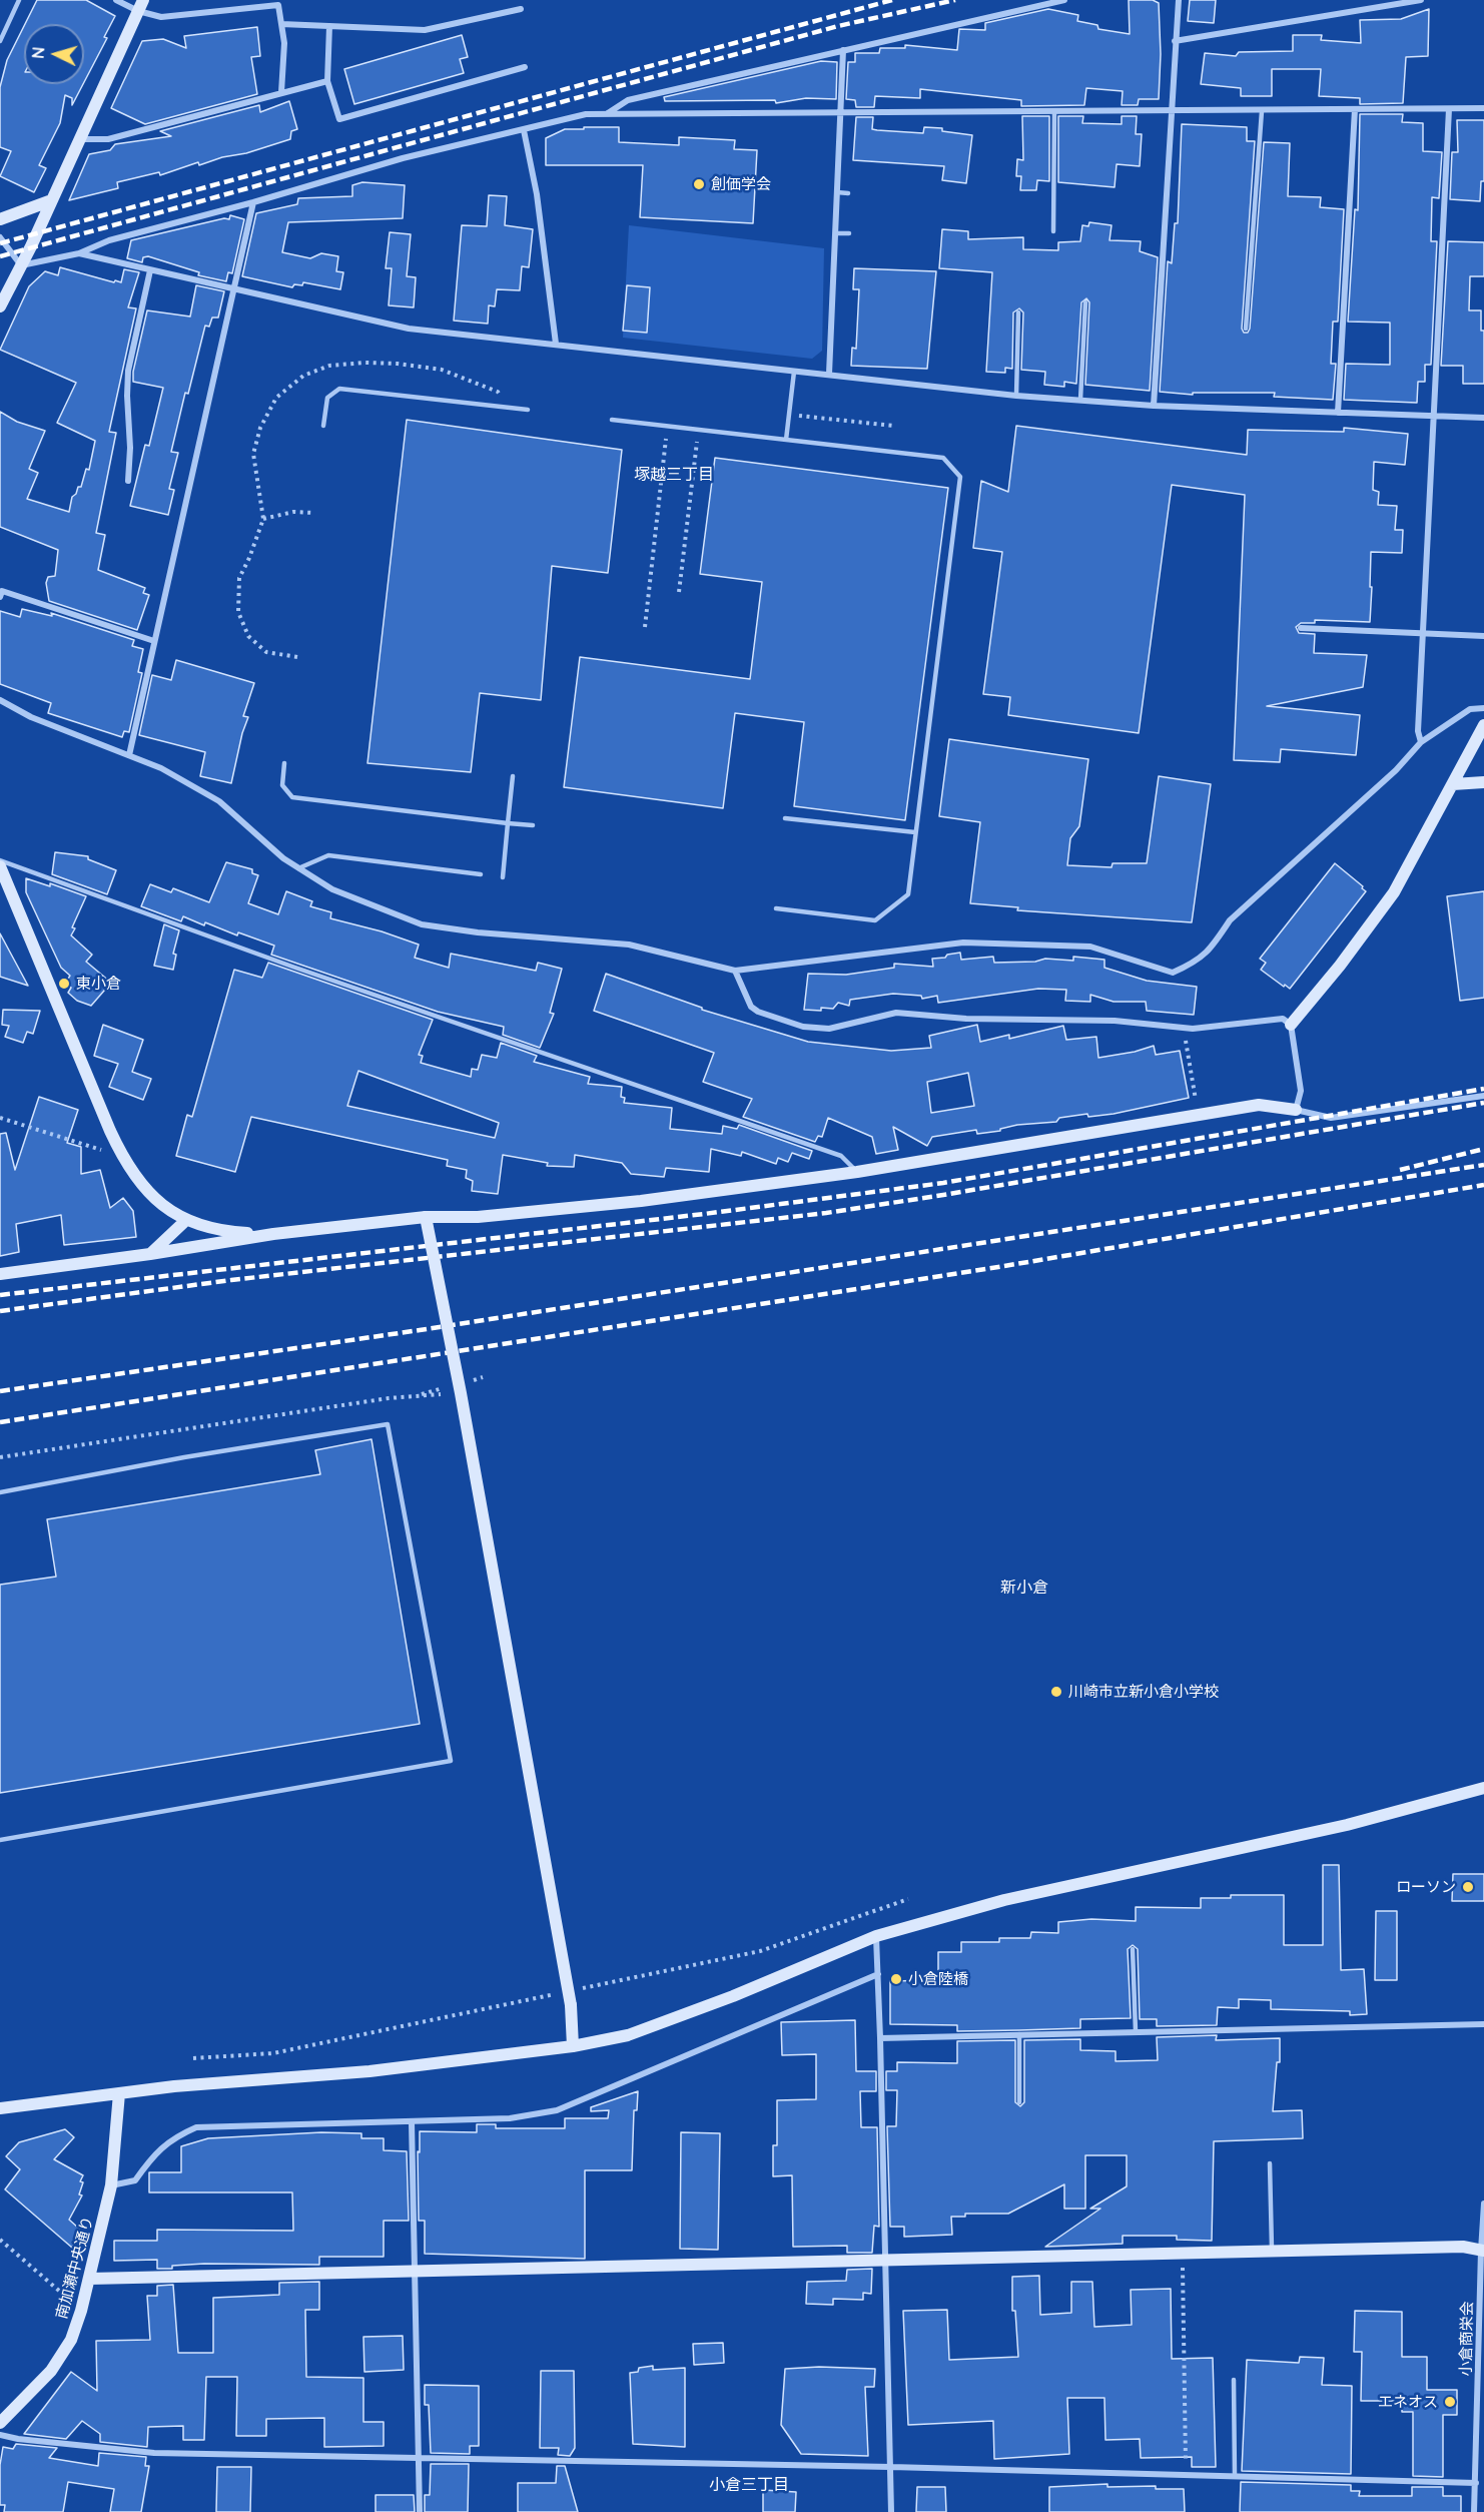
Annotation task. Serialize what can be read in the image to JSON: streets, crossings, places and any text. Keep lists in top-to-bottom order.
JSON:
{
  "streets": {
    "street": ["南加瀬中央通り", "小倉商栄会"]
  },
  "districts": ["塚越三丁目", "新小倉", "小倉三丁目"],
  "places": [
    "創価学会",
    "東小倉",
    "川崎市立新小倉小学校",
    "ローソン",
    "小倉陸橋",
    "エネオス"
  ],
  "north": "left"
}
